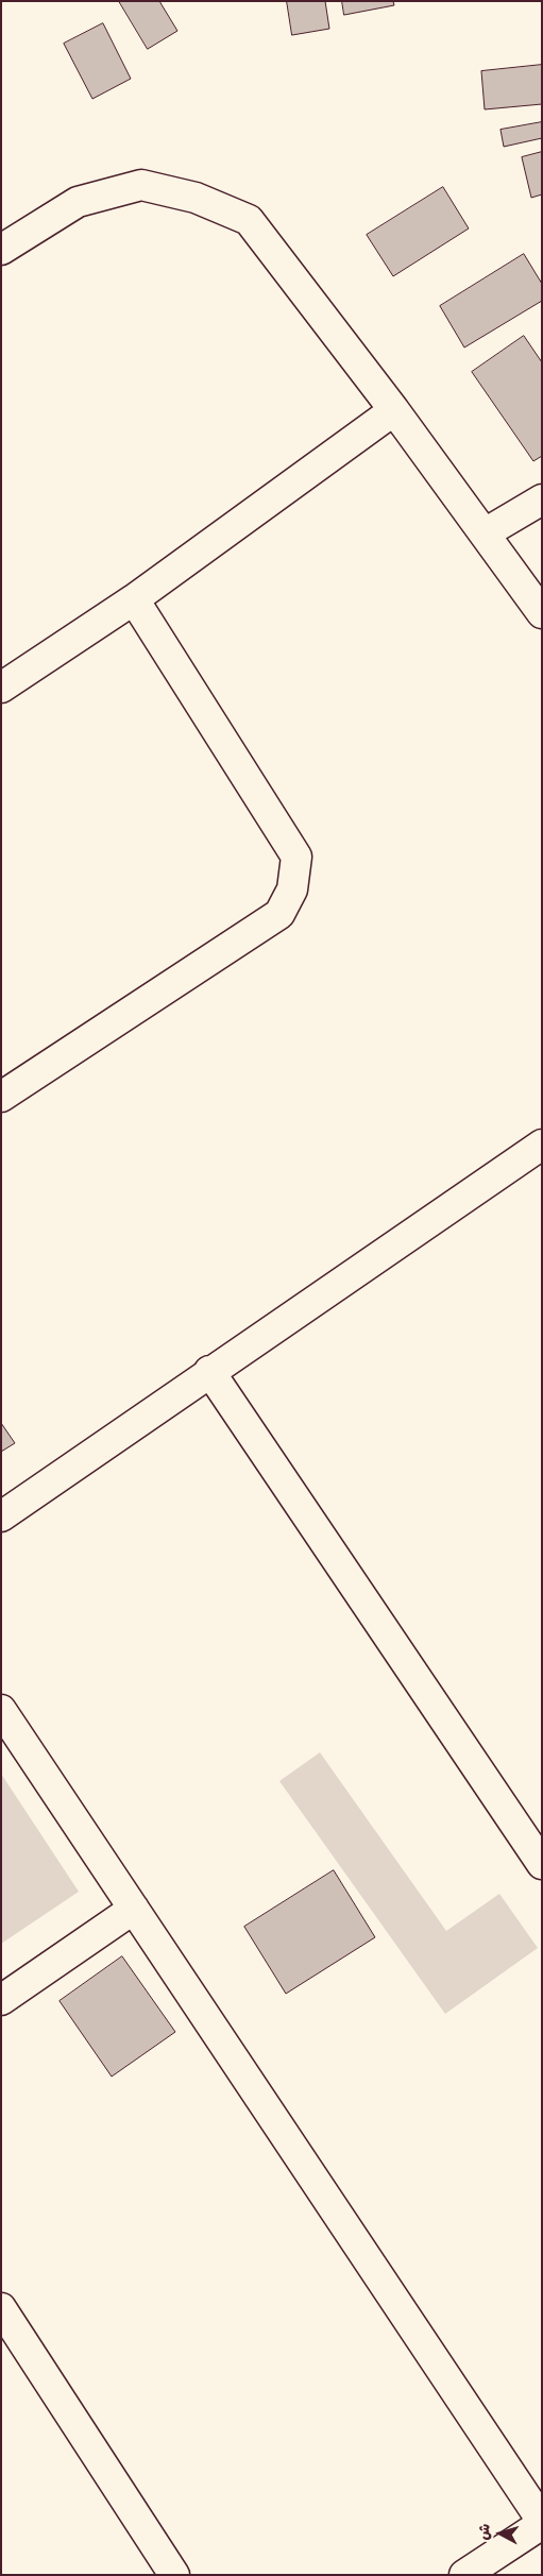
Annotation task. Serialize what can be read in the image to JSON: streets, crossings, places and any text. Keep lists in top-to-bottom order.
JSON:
{
  "north": "left"
}
